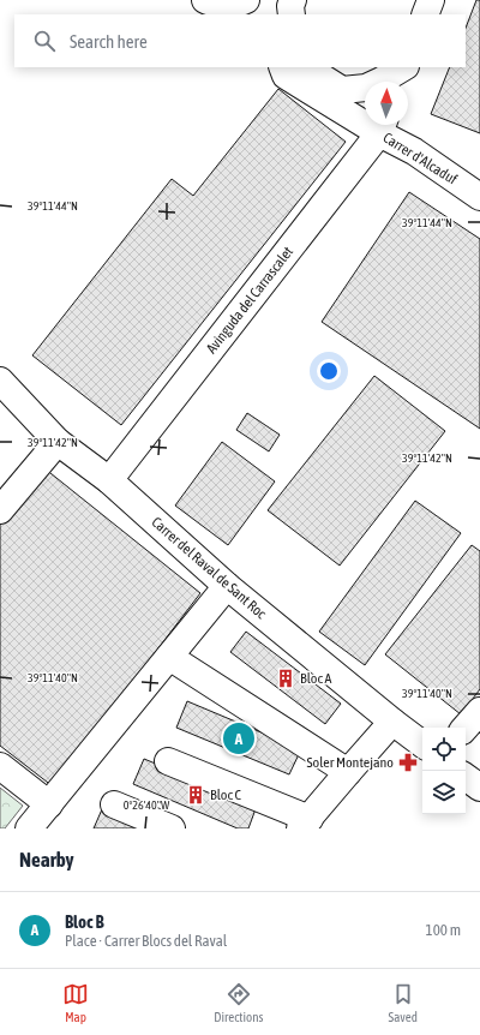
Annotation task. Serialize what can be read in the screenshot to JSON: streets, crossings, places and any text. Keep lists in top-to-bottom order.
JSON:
{
  "streets": {
    "street": ["Carrer d'Alcaduf", "Avinguda del Carrascalet", "Carrer del Raval de Sant Roc"]
  },
  "crossings": [
    ["Carrer d'Alcaduf", "Avinguda del Carrascalet"],
    ["Avinguda del Carrascalet", "Carrer del Raval de Sant Roc"]
  ],
  "places": {
    "building": ["Bloc A", "Bloc C"],
    "pharmacy": ["Soler Montejano"]
  },
  "north": "top",
  "page": {
    "search": "Search here",
    "pins": "A",
    "heading": "Nearby",
    "list": [
      {
        "mark": "A",
        "name": "Bloc B",
        "note": "Place · Carrer Blocs del Raval",
        "value": "100 m"
      }
    ],
    "nav": ["Map", "Directions", "Saved"]
  },
  "coordinates": [
    "39°11'44\"N",
    "39°11'42\"N",
    "39°11'40\"N",
    "0°26'40\"W"
  ]
}
